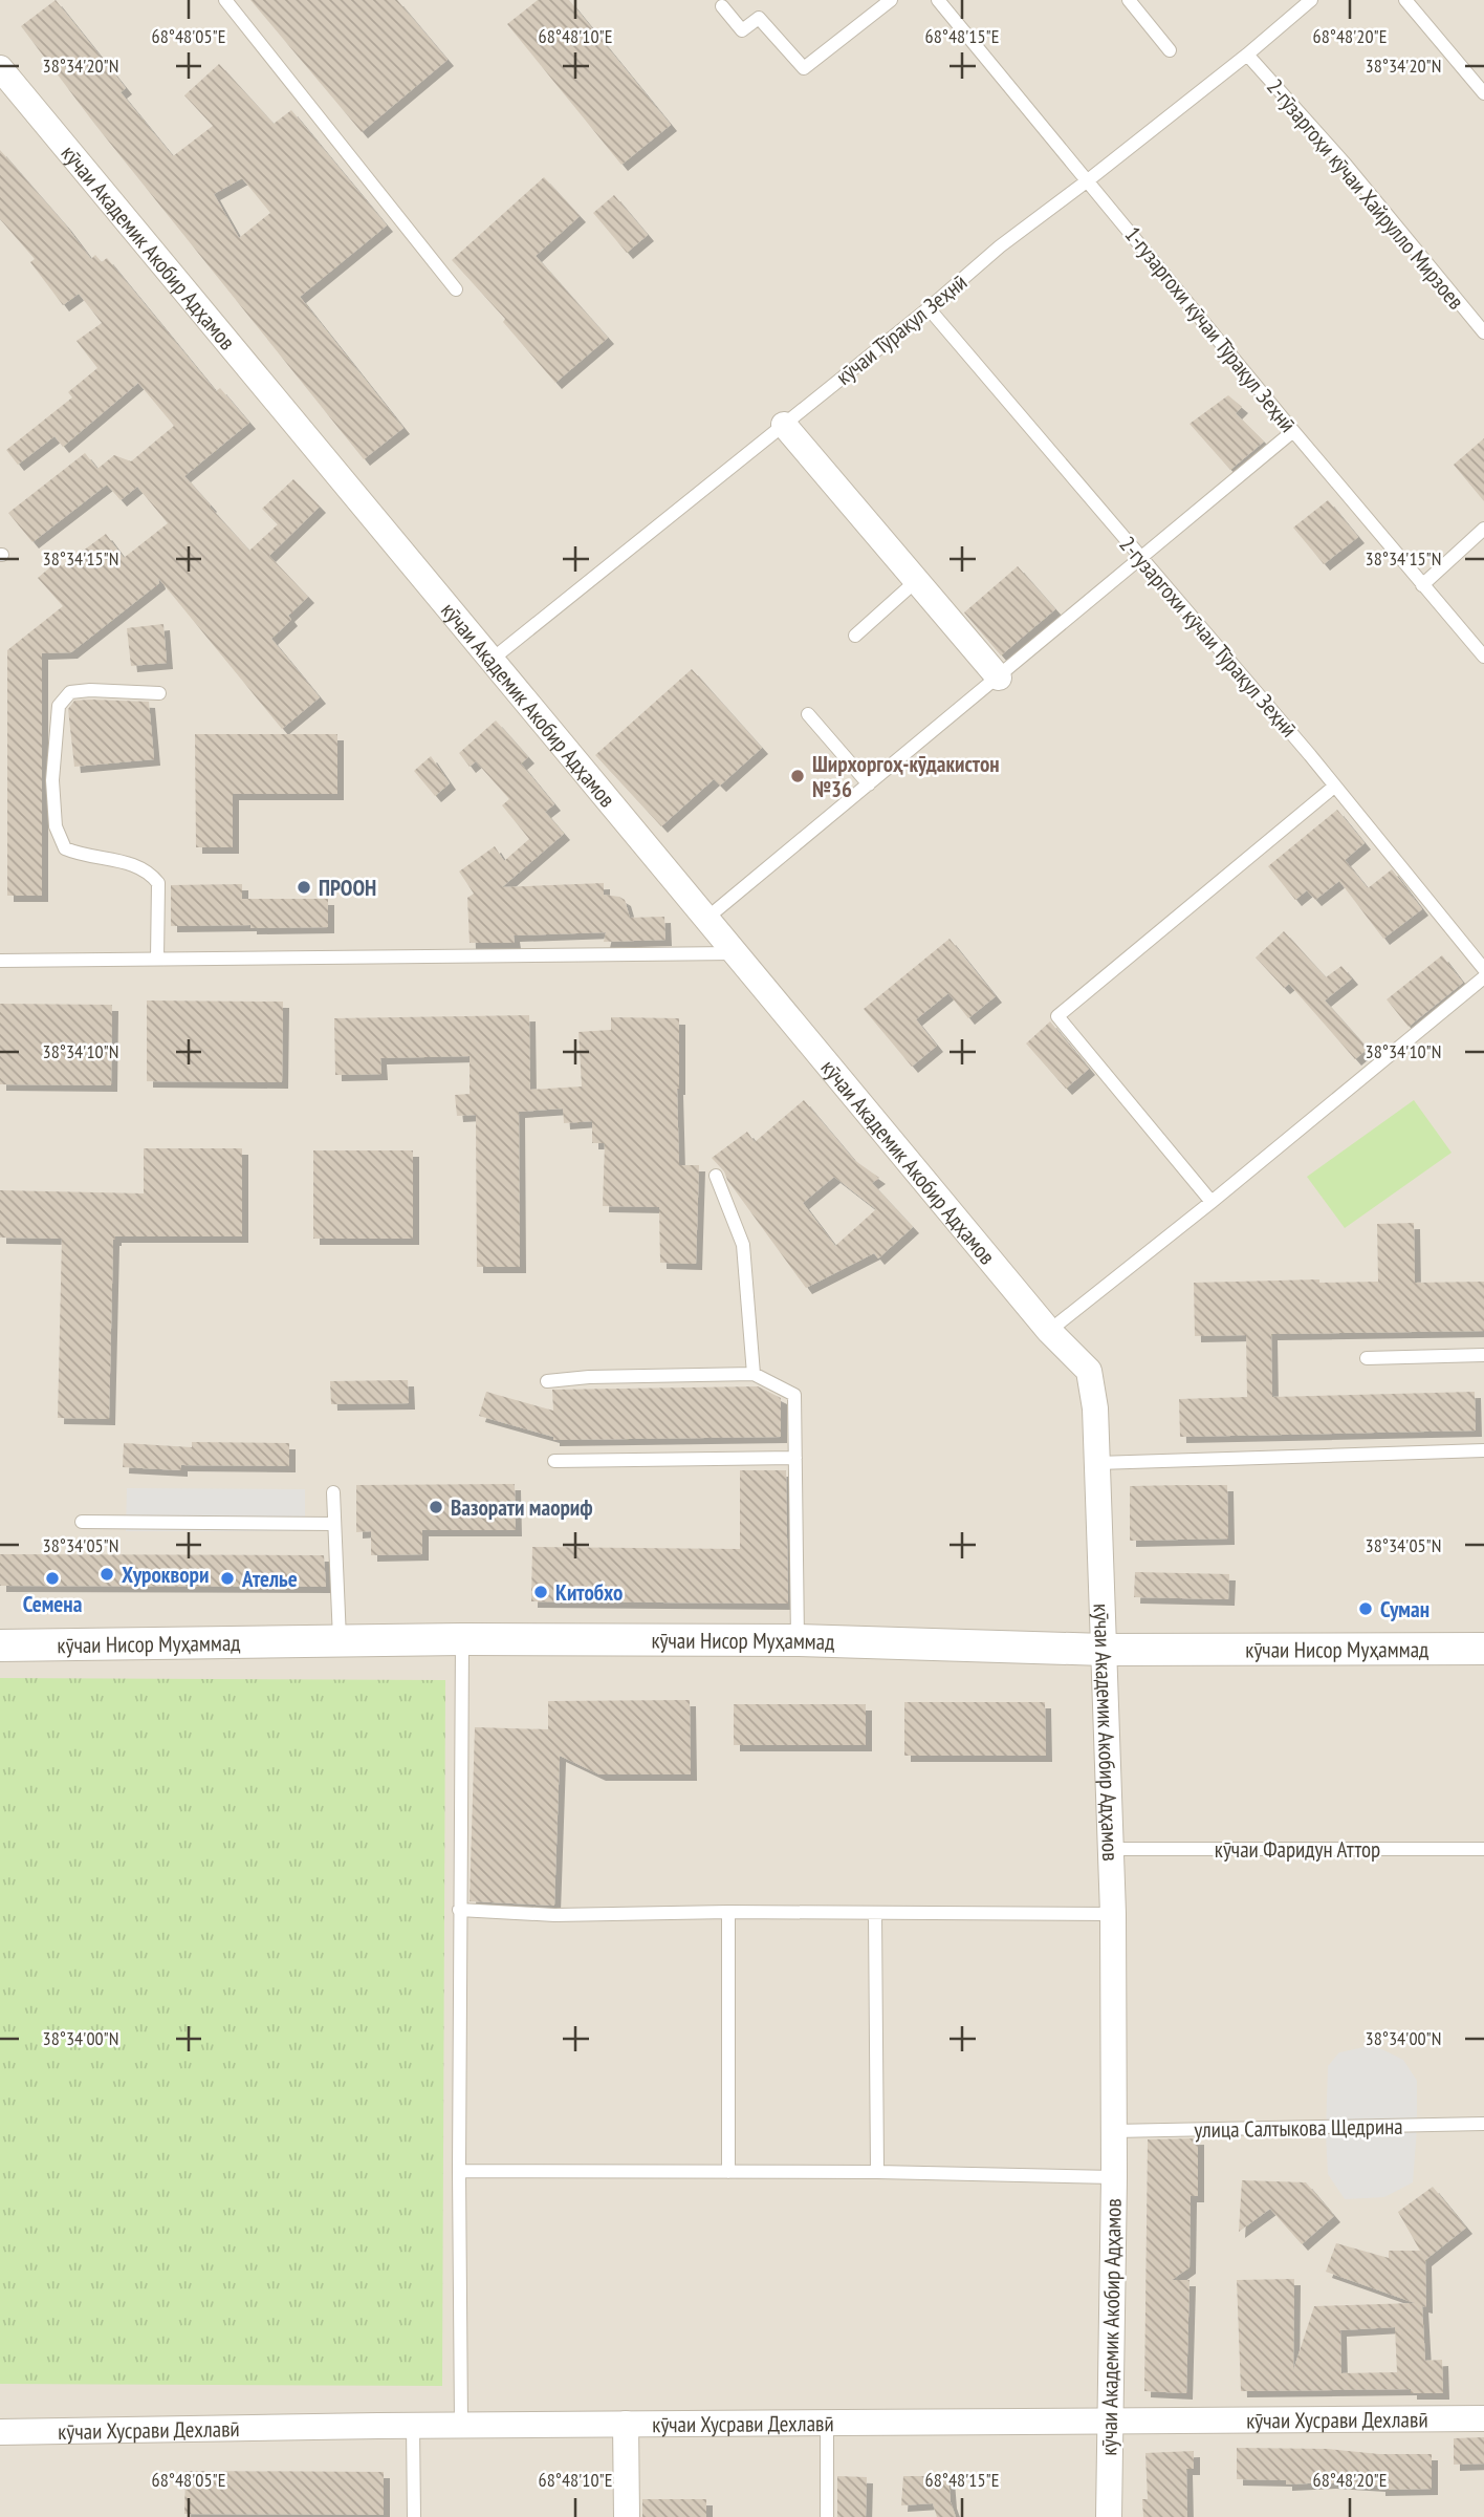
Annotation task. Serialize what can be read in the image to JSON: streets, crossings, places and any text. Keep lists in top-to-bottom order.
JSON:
{
  "streets": {
    "street": ["кӯчаи Академик Акобир Адҳамов", "кӯчаи Нисор Муҳаммад", "кӯчаи Хусрави Дехлавӣ"],
    "lane": [
      "2-гӯзаргоҳи кӯчаи Хайрулло Мирзоев",
      "кӯчаи Тӯрақул Зеҳнӣ",
      "1-гузаргохи кӯчаи Тӯрақул Зеҳнӣ",
      "2-гузаргохи кӯчаи Тӯрақул Зеҳнӣ",
      "кӯчаи Фаридун Аттор",
      "улица Салтыкова Щедрина"
    ]
  },
  "crossings": [
    ["2-гӯзаргоҳи кӯчаи Хайрулло Мирзоев", "кӯчаи Тӯрақул Зеҳнӣ"],
    ["кӯчаи Академик Акобир Адҳамов", "кӯчаи Тӯрақул Зеҳнӣ"],
    ["кӯчаи Академик Акобир Адҳамов", "кӯчаи Нисор Муҳаммад"],
    ["кӯчаи Академик Акобир Адҳамов", "кӯчаи Фаридун Аттор"],
    ["кӯчаи Академик Акобир Адҳамов", "улица Салтыкова Щедрина"],
    ["кӯчаи Академик Акобир Адҳамов", "кӯчаи Хусрави Дехлавӣ"],
    ["кӯчаи Тӯрақул Зеҳнӣ", "1-гузаргохи кӯчаи Тӯрақул Зеҳнӣ"],
    ["кӯчаи Тӯрақул Зеҳнӣ", "2-гузаргохи кӯчаи Тӯрақул Зеҳнӣ"]
  ],
  "places": [
    "Ширхоргоҳ-кӯдакистон №36",
    "ПРООН",
    "Вазорати маориф",
    "Хуроквори",
    "Семена",
    "Ателье",
    "Китобхо",
    "Суман"
  ],
  "coordinates": [
    "68°48'05\"E",
    "68°48'10\"E",
    "68°48'15\"E",
    "68°48'20\"E",
    "38°34'20\"N",
    "38°34'15\"N",
    "38°34'10\"N",
    "38°34'05\"N",
    "38°34'00\"N"
  ]
}
